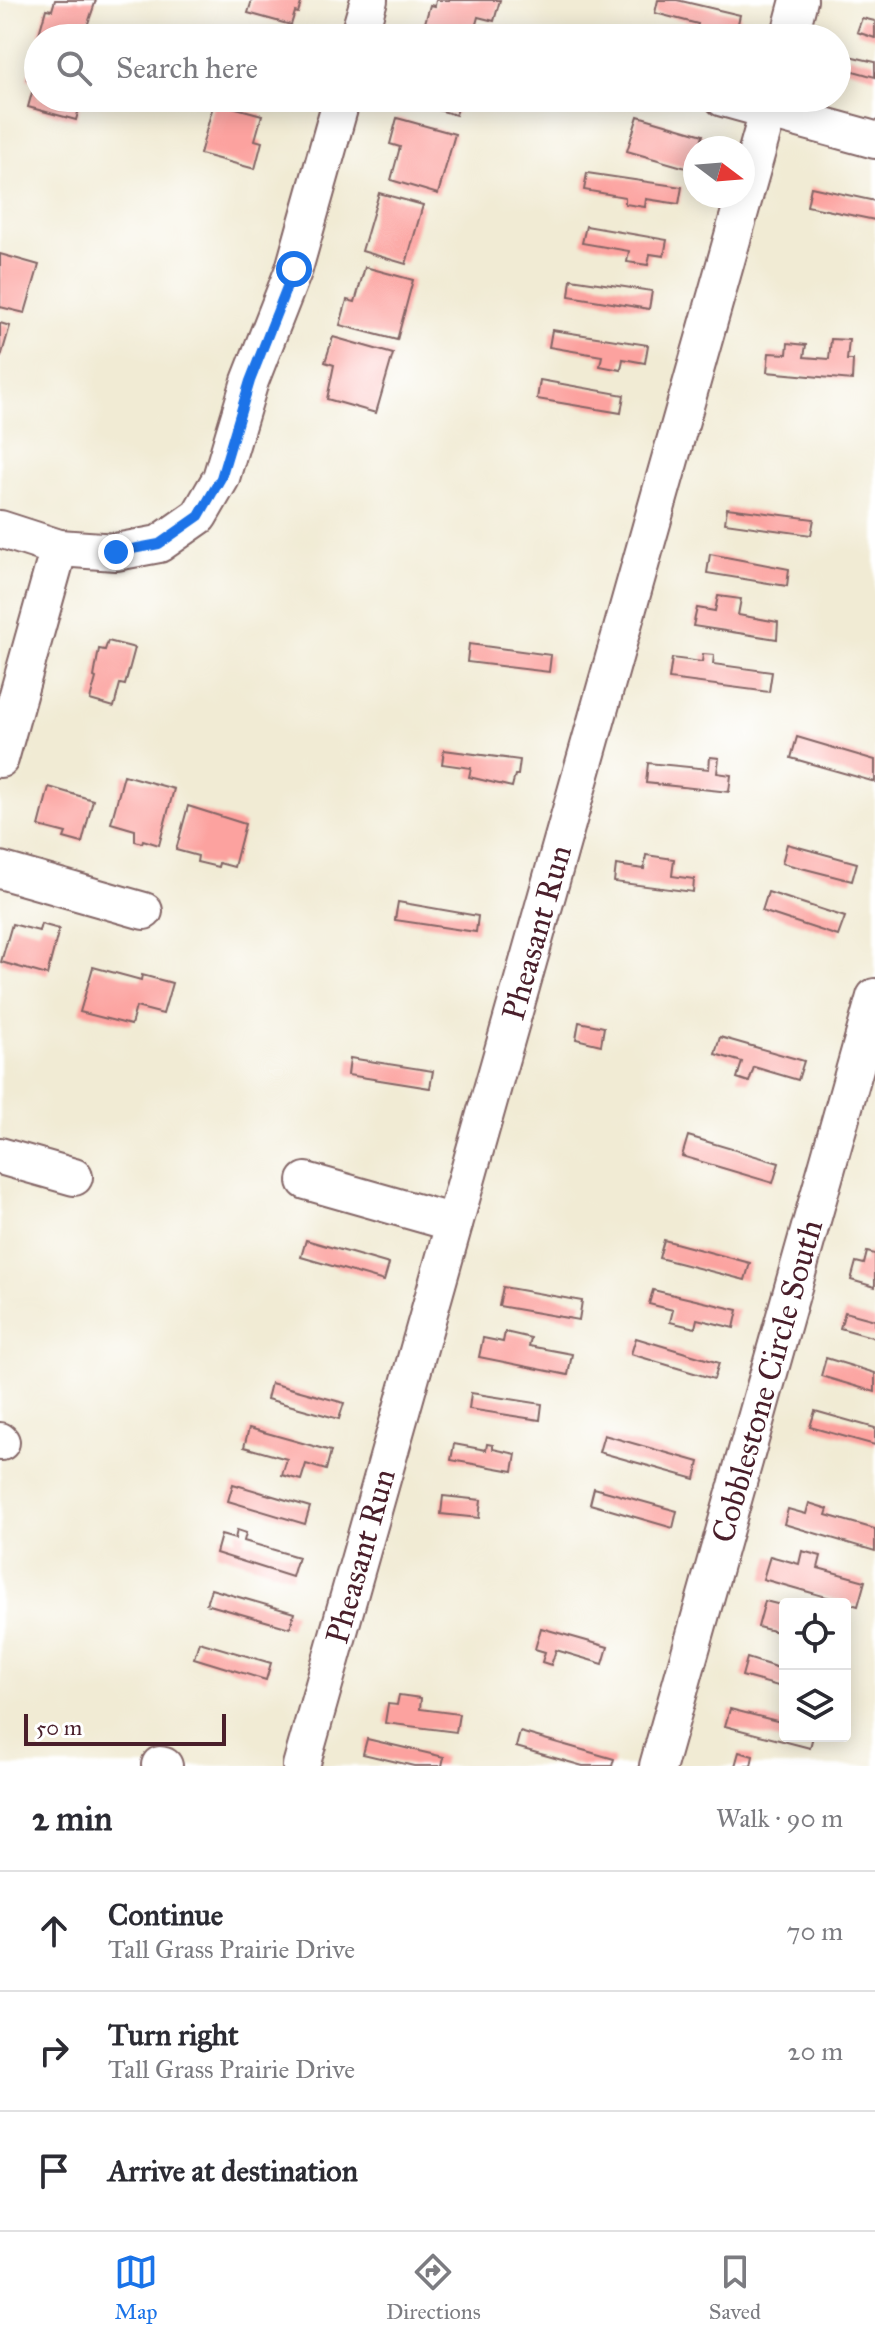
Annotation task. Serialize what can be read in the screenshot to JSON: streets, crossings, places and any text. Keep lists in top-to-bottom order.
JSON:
{
  "streets": {
    "street": ["Pheasant Run", "Cobblestone Circle South"]
  },
  "scale_bar": "50 m",
  "north": "right",
  "page": {
    "search": "Search here",
    "scale": "50 m",
    "heading": ["2 min", "Walk · 90 m"],
    "list": [
      ["Continue", "Tall Grass Prairie Drive", "70 m"],
      ["Turn right", "Tall Grass Prairie Drive", "20 m"],
      "Arrive at destination"
    ],
    "nav": ["Map", "Directions", "Saved"]
  }
}
